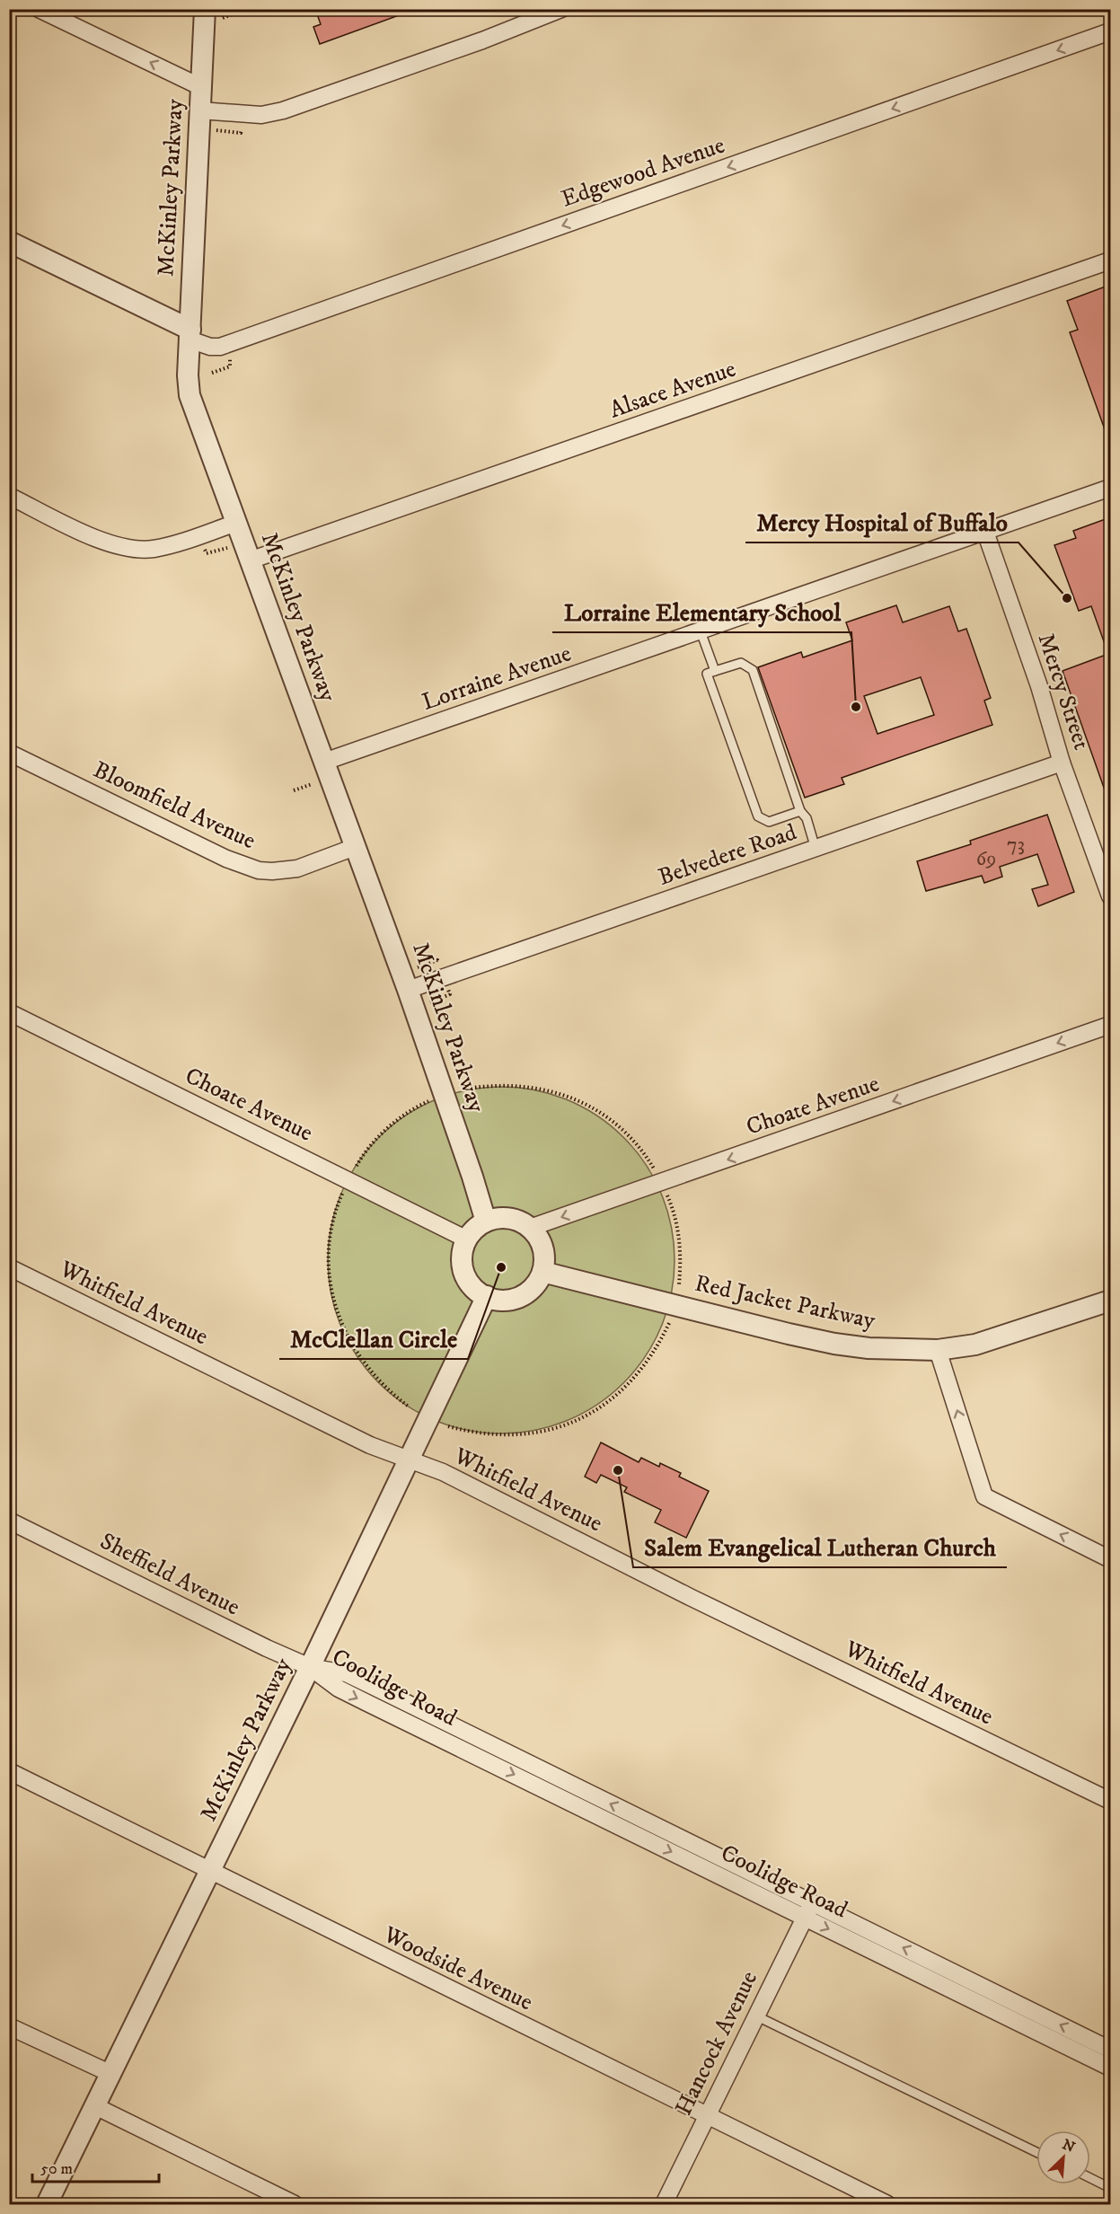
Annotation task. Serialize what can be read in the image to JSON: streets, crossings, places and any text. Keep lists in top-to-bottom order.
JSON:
{
  "streets": {
    "street": [
      "Edgewood Avenue",
      "McKinley Parkway",
      "Alsace Avenue",
      "Lorraine Avenue",
      "Mercy Street",
      "Bloomfield Avenue",
      "Belvedere Road",
      "Choate Avenue",
      "Red Jacket Parkway",
      "Whitfield Avenue",
      "Sheffield Avenue",
      "Coolidge Road",
      "Woodside Avenue",
      "Hancock Avenue"
    ]
  },
  "crossings": [
    ["Edgewood Avenue", "McKinley Parkway"],
    ["McKinley Parkway", "Alsace Avenue"],
    ["McKinley Parkway", "Lorraine Avenue"],
    ["McKinley Parkway", "Bloomfield Avenue"],
    ["McKinley Parkway", "Belvedere Road"],
    ["McKinley Parkway", "Choate Avenue"],
    ["McKinley Parkway", "Red Jacket Parkway"],
    ["McKinley Parkway", "Whitfield Avenue"],
    ["McKinley Parkway", "Sheffield Avenue"],
    ["McKinley Parkway", "Coolidge Road"],
    ["McKinley Parkway", "Woodside Avenue"],
    ["Lorraine Avenue", "Mercy Street"],
    ["Mercy Street", "Belvedere Road"],
    ["Choate Avenue", "Red Jacket Parkway"],
    ["Sheffield Avenue", "Coolidge Road"],
    ["Coolidge Road", "Hancock Avenue"],
    ["Woodside Avenue", "Hancock Avenue"]
  ],
  "one_way": ["Edgewood Avenue", "Choate Avenue"],
  "places": [
    "Mercy Hospital of Buffalo",
    "Lorraine Elementary School",
    "McClellan Circle",
    "Salem Evangelical Lutheran Church"
  ],
  "house_numbers": ["73", "69"],
  "scale_bar": "50 m",
  "north": "top right"
}
